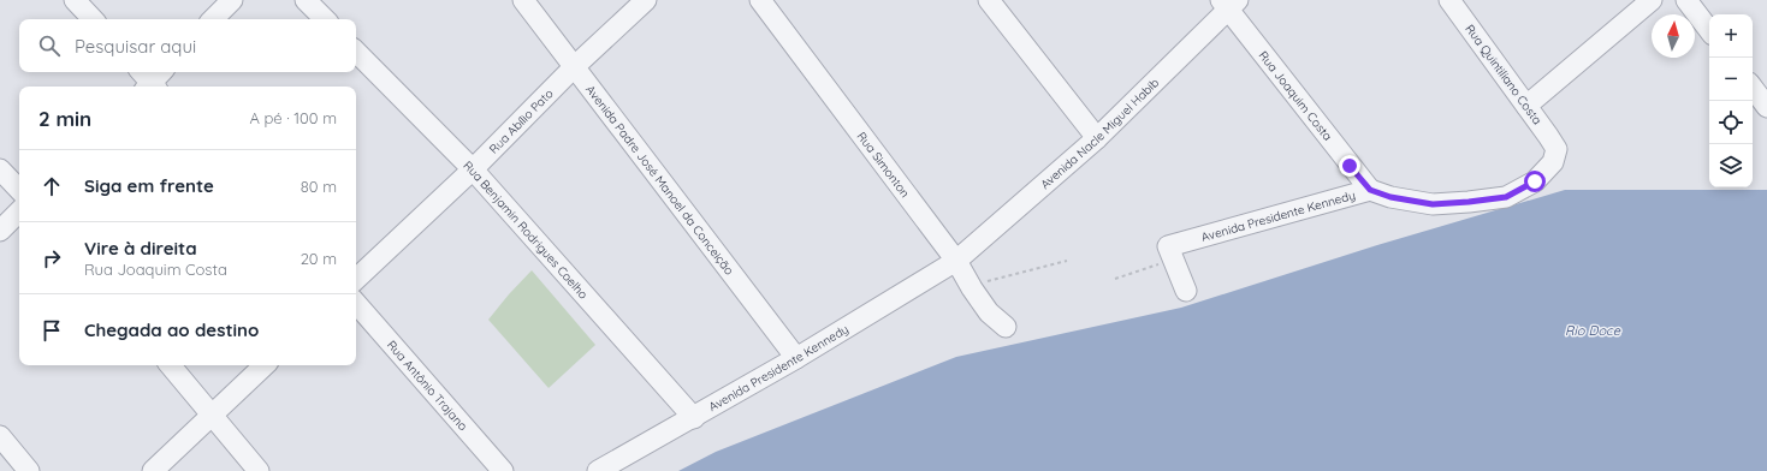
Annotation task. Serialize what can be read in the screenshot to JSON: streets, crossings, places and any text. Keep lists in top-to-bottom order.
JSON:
{
  "streets": {
    "street": [
      "Rua Quintiliano Costa",
      "Rua Joaquim Costa",
      "Rua Abílio Pato",
      "Avenida Nacle Miguel Habib",
      "Rua Simonton",
      "Avenida Padre José Manoel da Conceição",
      "Avenida Presidente Kennedy",
      "Rua Benjamin Rodrigues Coelho",
      "Rua Antônio Trajano"
    ]
  },
  "crossings": [
    ["Rua Quintiliano Costa", "Avenida Presidente Kennedy"],
    ["Rua Joaquim Costa", "Avenida Nacle Miguel Habib"],
    ["Rua Joaquim Costa", "Avenida Presidente Kennedy"],
    ["Rua Abílio Pato", "Avenida Padre José Manoel da Conceição"],
    ["Rua Abílio Pato", "Rua Benjamin Rodrigues Coelho"],
    ["Avenida Nacle Miguel Habib", "Rua Simonton"],
    ["Avenida Nacle Miguel Habib", "Avenida Presidente Kennedy"],
    ["Rua Simonton", "Avenida Presidente Kennedy"],
    ["Avenida Padre José Manoel da Conceição", "Avenida Presidente Kennedy"],
    ["Avenida Presidente Kennedy", "Rua Benjamin Rodrigues Coelho"]
  ],
  "water": ["Rio Doce"],
  "north": "top",
  "page": {
    "map_buttons": ["+", "−"],
    "search": "Pesquisar aqui",
    "heading": ["2 min", "A pé · 100 m"],
    "list": [
      ["Siga em frente", "80 m"],
      ["Vire à direita", "Rua Joaquim Costa", "20 m"],
      "Chegada ao destino"
    ]
  }
}
